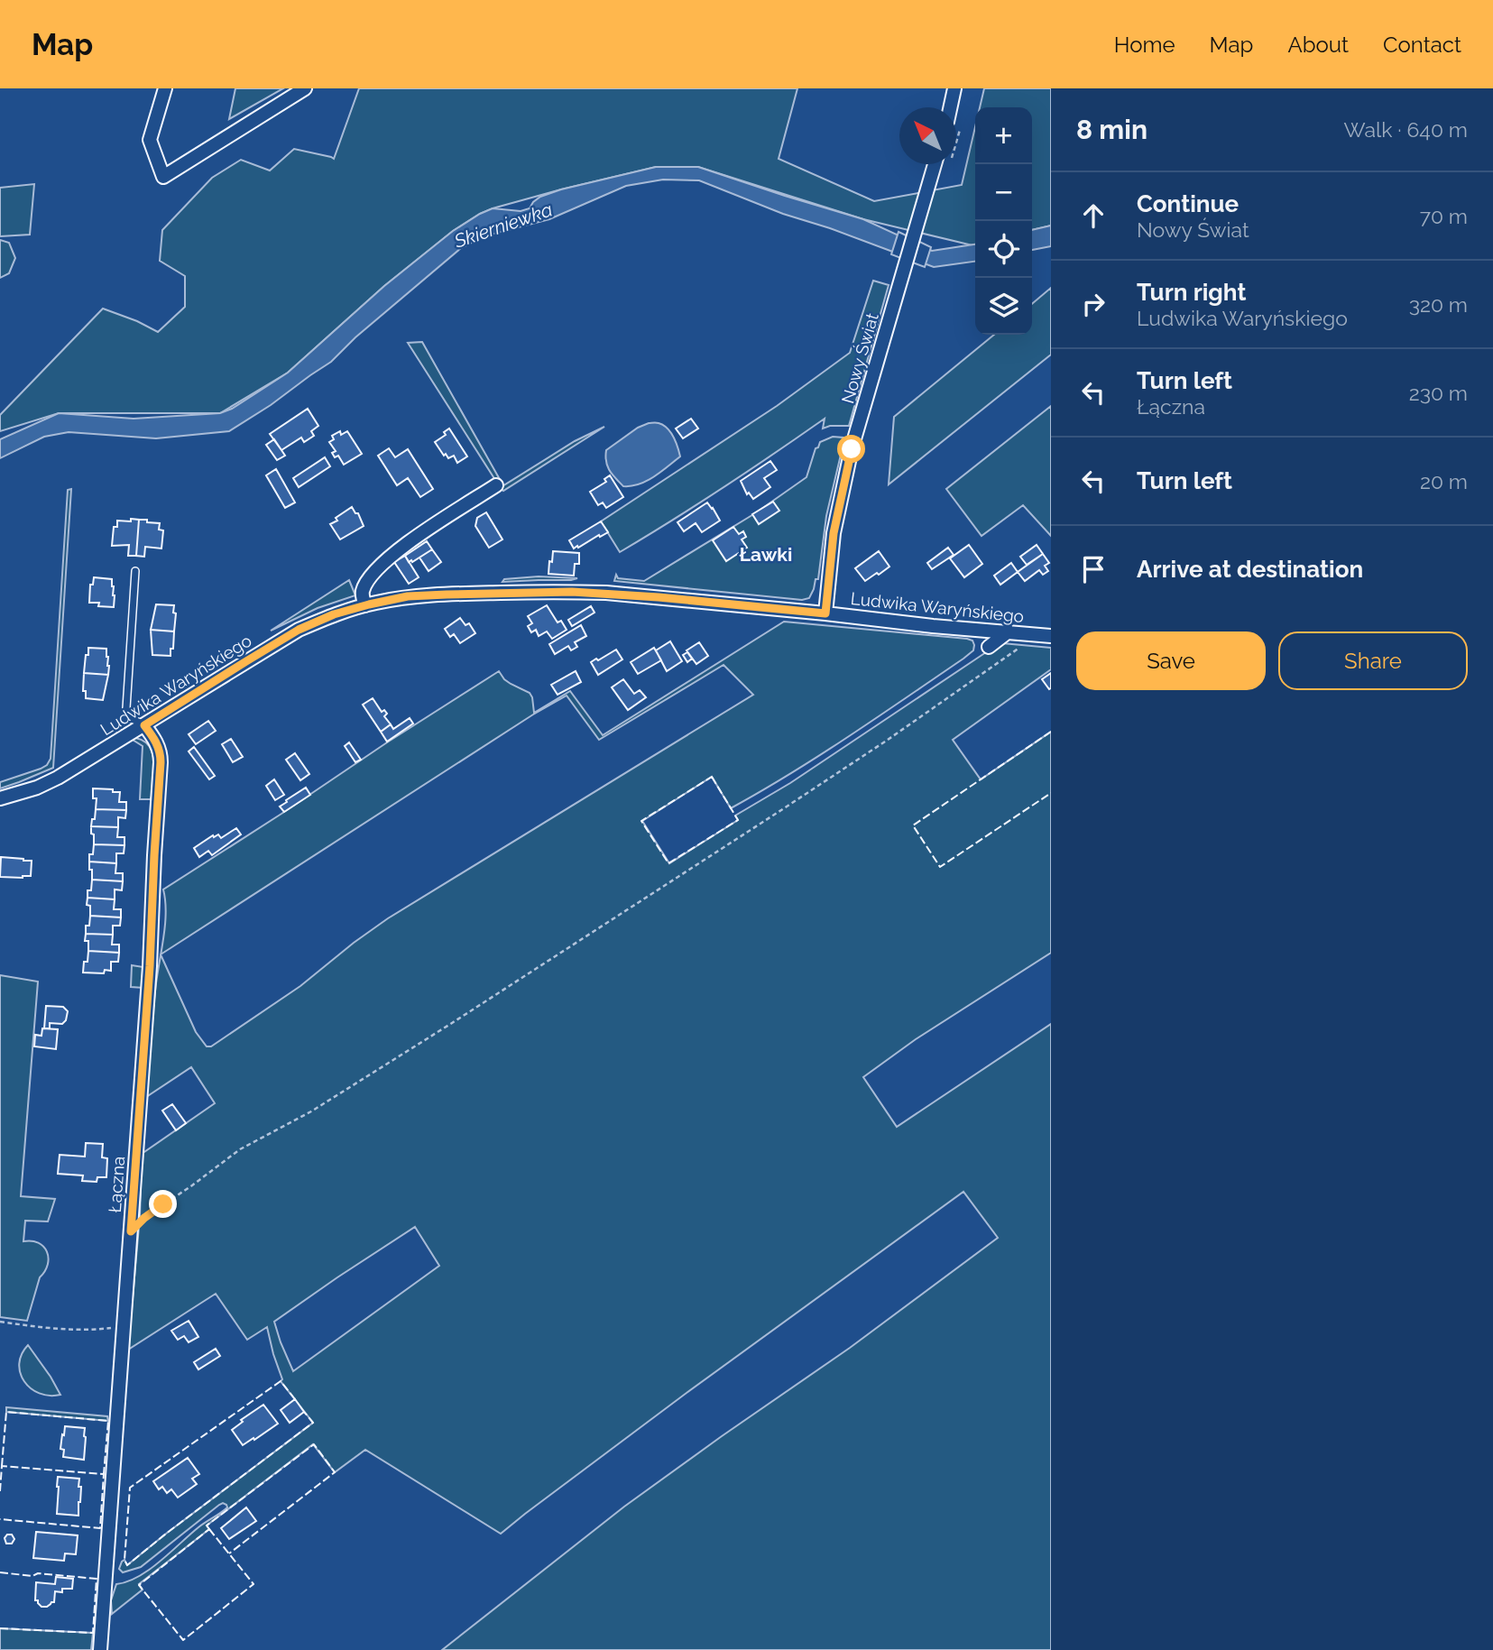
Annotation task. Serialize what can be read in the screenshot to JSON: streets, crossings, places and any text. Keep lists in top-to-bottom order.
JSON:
{
  "streets": {
    "street": ["Nowy Świat", "Ludwika Waryńskiego", "Łączna"]
  },
  "crossings": [
    ["Nowy Świat", "Ludwika Waryńskiego"],
    ["Ludwika Waryńskiego", "Łączna"]
  ],
  "districts": ["Ławki"],
  "water": ["Skierniewka"],
  "north": "top left",
  "page": {
    "header": "Map",
    "nav": [
      "Home",
      "Map",
      "About",
      "Contact"
    ],
    "heading": ["8 min", "Walk · 640 m"],
    "map_buttons": ["+", "−"],
    "list": [
      ["Continue", "Nowy Świat", "70 m"],
      ["Turn right", "Ludwika Waryńskiego", "320 m"],
      ["Turn left", "Łączna", "230 m"],
      ["Turn left", "20 m"],
      "Arrive at destination"
    ],
    "buttons": ["Save", "Share"]
  }
}
